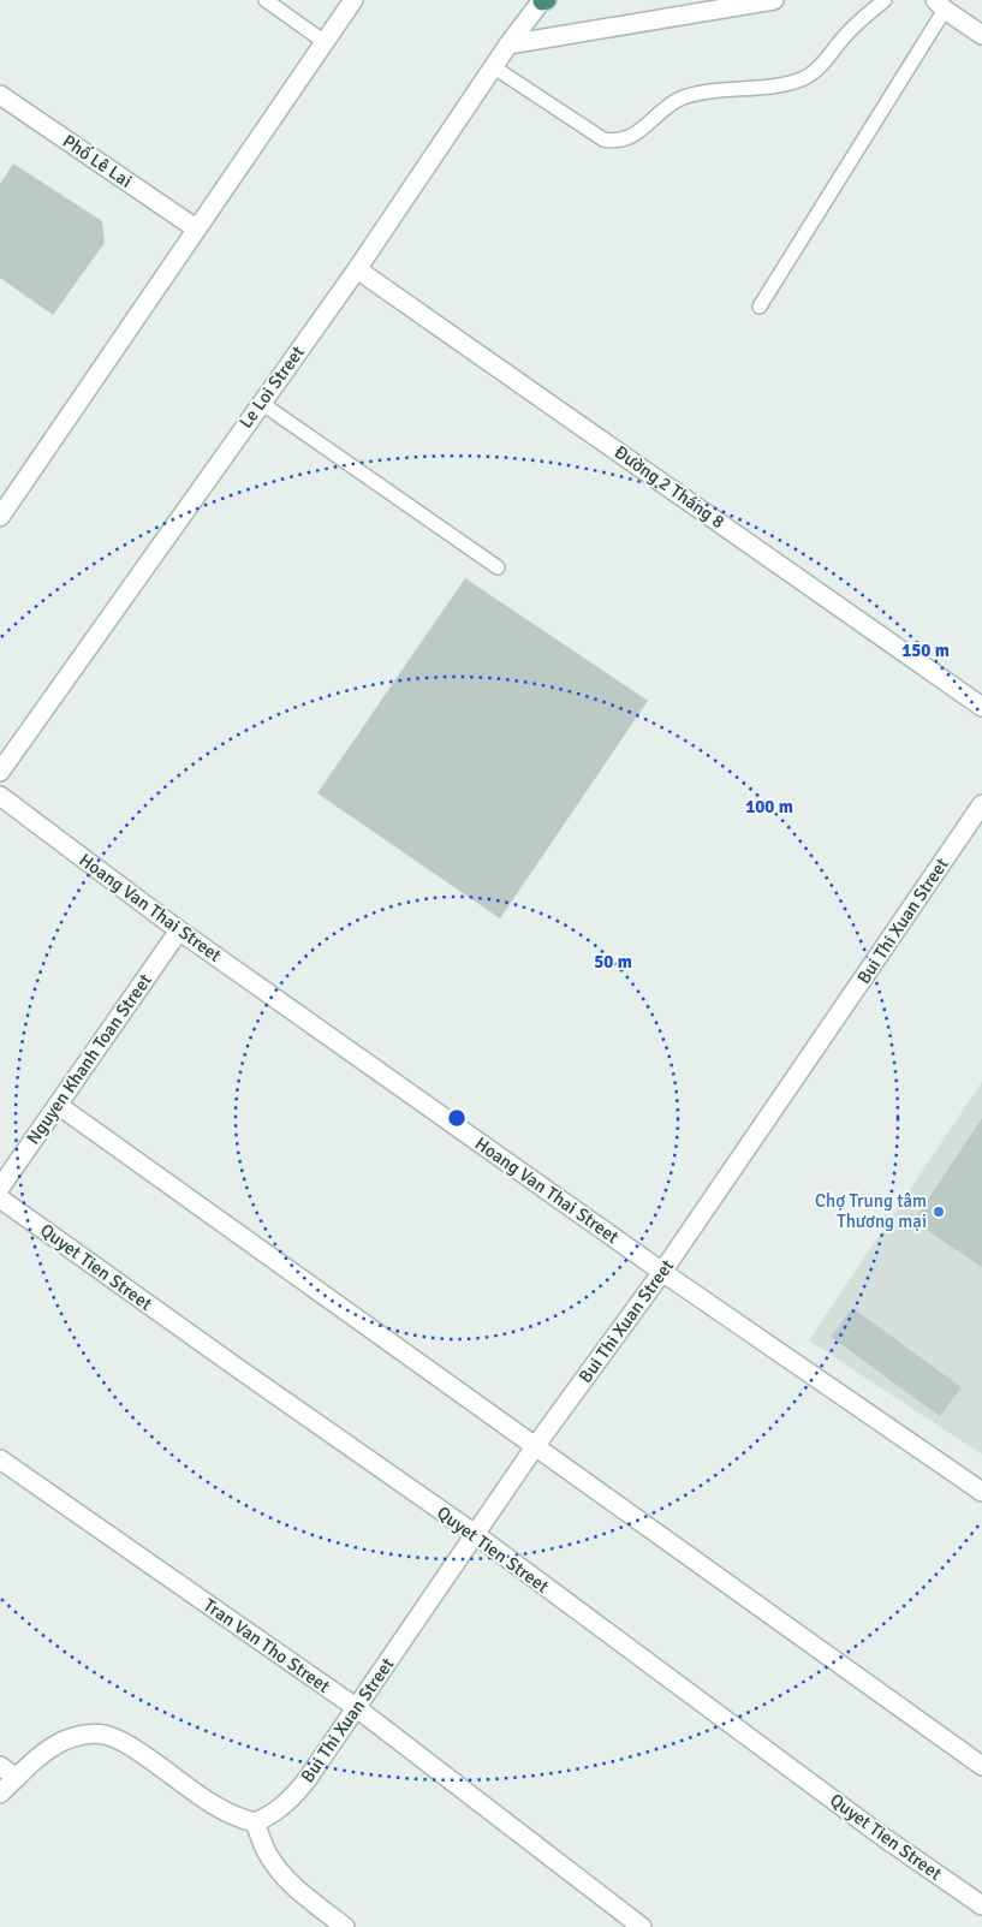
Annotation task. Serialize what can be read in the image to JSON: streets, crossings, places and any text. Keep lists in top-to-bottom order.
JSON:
{
  "streets": {
    "street": [
      "Phố Lê Lai",
      "Le Loi Street",
      "Đường 2 Tháng 8",
      "Hoang Van Thai Street",
      "Bui Thi Xuan Street",
      "Nguyen Khanh Toan Street",
      "Quyet Tien Street",
      "Tran Van Tho Street"
    ]
  },
  "crossings": [
    ["Le Loi Street", "Đường 2 Tháng 8"],
    ["Hoang Van Thai Street", "Bui Thi Xuan Street"],
    ["Hoang Van Thai Street", "Nguyen Khanh Toan Street"],
    ["Bui Thi Xuan Street", "Quyet Tien Street"],
    ["Bui Thi Xuan Street", "Tran Van Tho Street"]
  ],
  "places": ["Chợ Trung tâm Thương mại"],
  "rings": ["150 m", "100 m", "50 m"]
}
